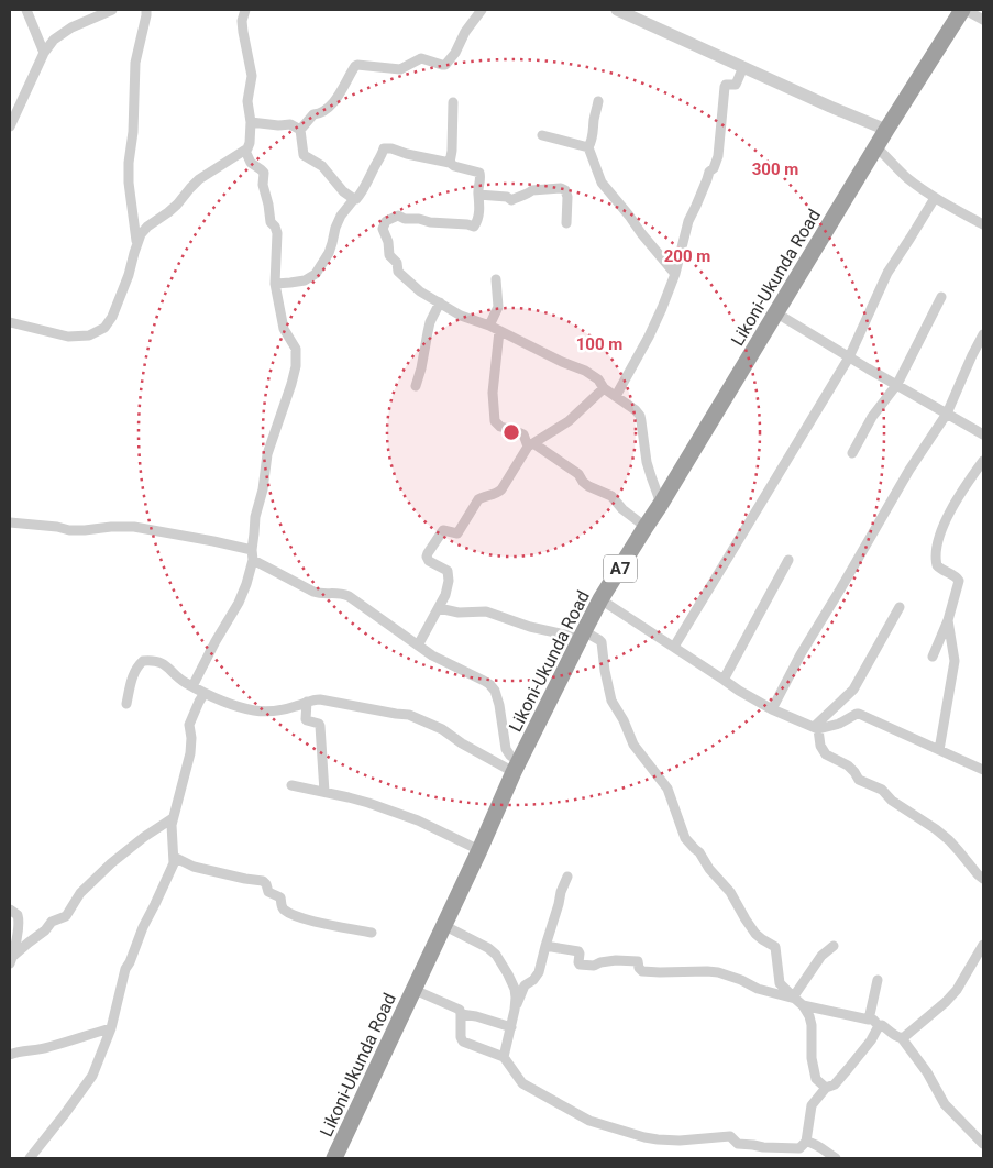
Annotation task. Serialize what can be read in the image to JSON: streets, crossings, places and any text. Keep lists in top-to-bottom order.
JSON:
{
  "streets": {
    "highway": ["Likoni-Ukunda Road", "A7"]
  },
  "rings": ["300 m", "200 m", "100 m"]
}
